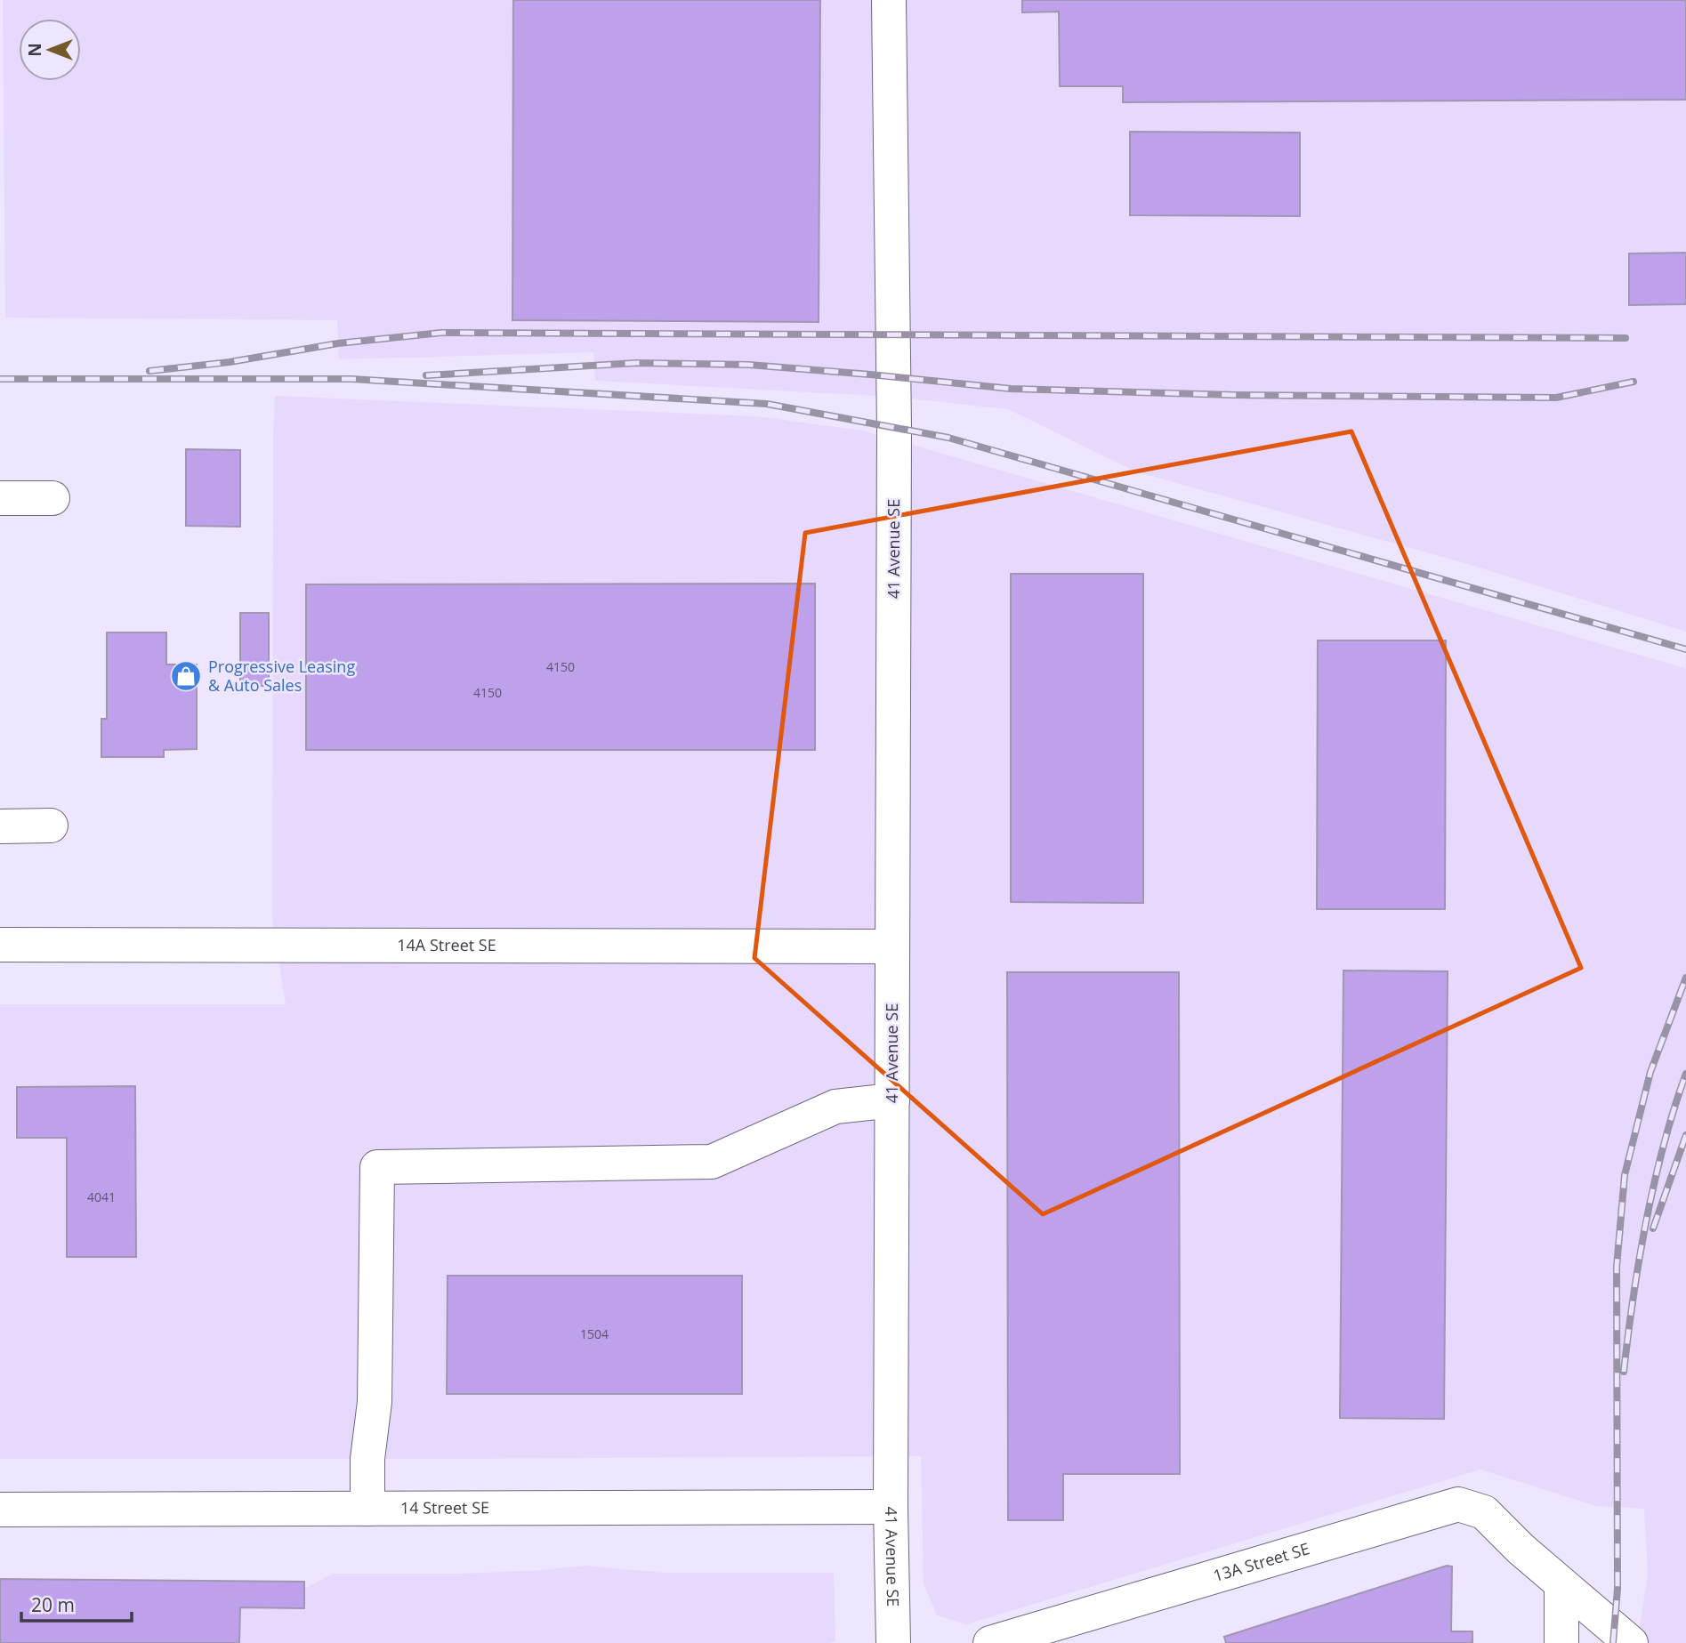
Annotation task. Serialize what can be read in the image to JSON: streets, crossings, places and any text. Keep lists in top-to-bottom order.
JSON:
{
  "streets": {
    "street": [
      "41 Avenue SE",
      "14A Street SE",
      "14 Street SE",
      "13A Street SE"
    ]
  },
  "crossings": [
    ["41 Avenue SE", "14A Street SE"],
    ["41 Avenue SE", "14 Street SE"]
  ],
  "places": {
    "shop": ["Progressive Leasing & Auto Sales"]
  },
  "house_numbers": [
    "4150",
    "4150",
    "4041",
    "1504"
  ],
  "scale_bar": "20 m",
  "north": "left"
}
